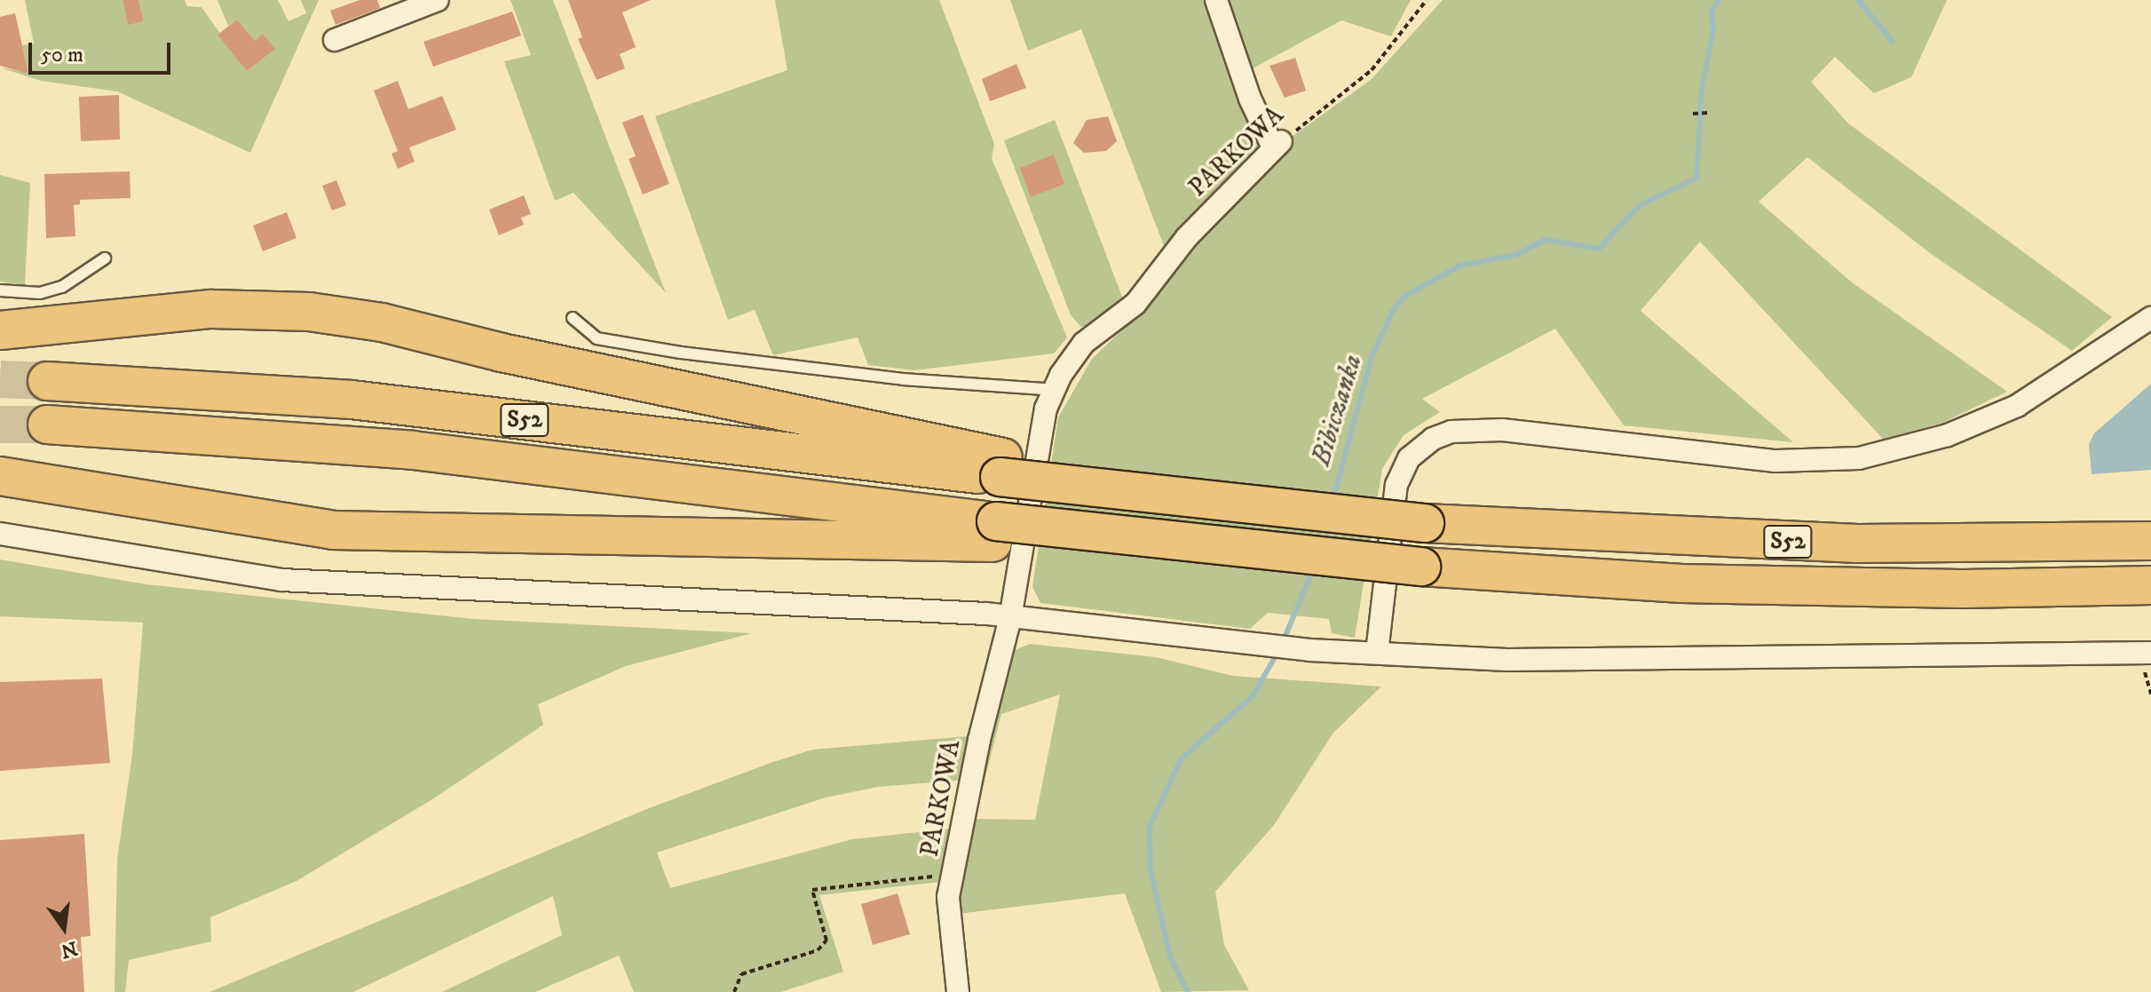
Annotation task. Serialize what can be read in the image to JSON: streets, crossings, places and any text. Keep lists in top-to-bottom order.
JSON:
{
  "streets": {
    "highway": ["S52"],
    "street": ["PARKOWA"]
  },
  "water": ["Bibiczanka"],
  "scale_bar": "50 m",
  "north": "bottom"
}
